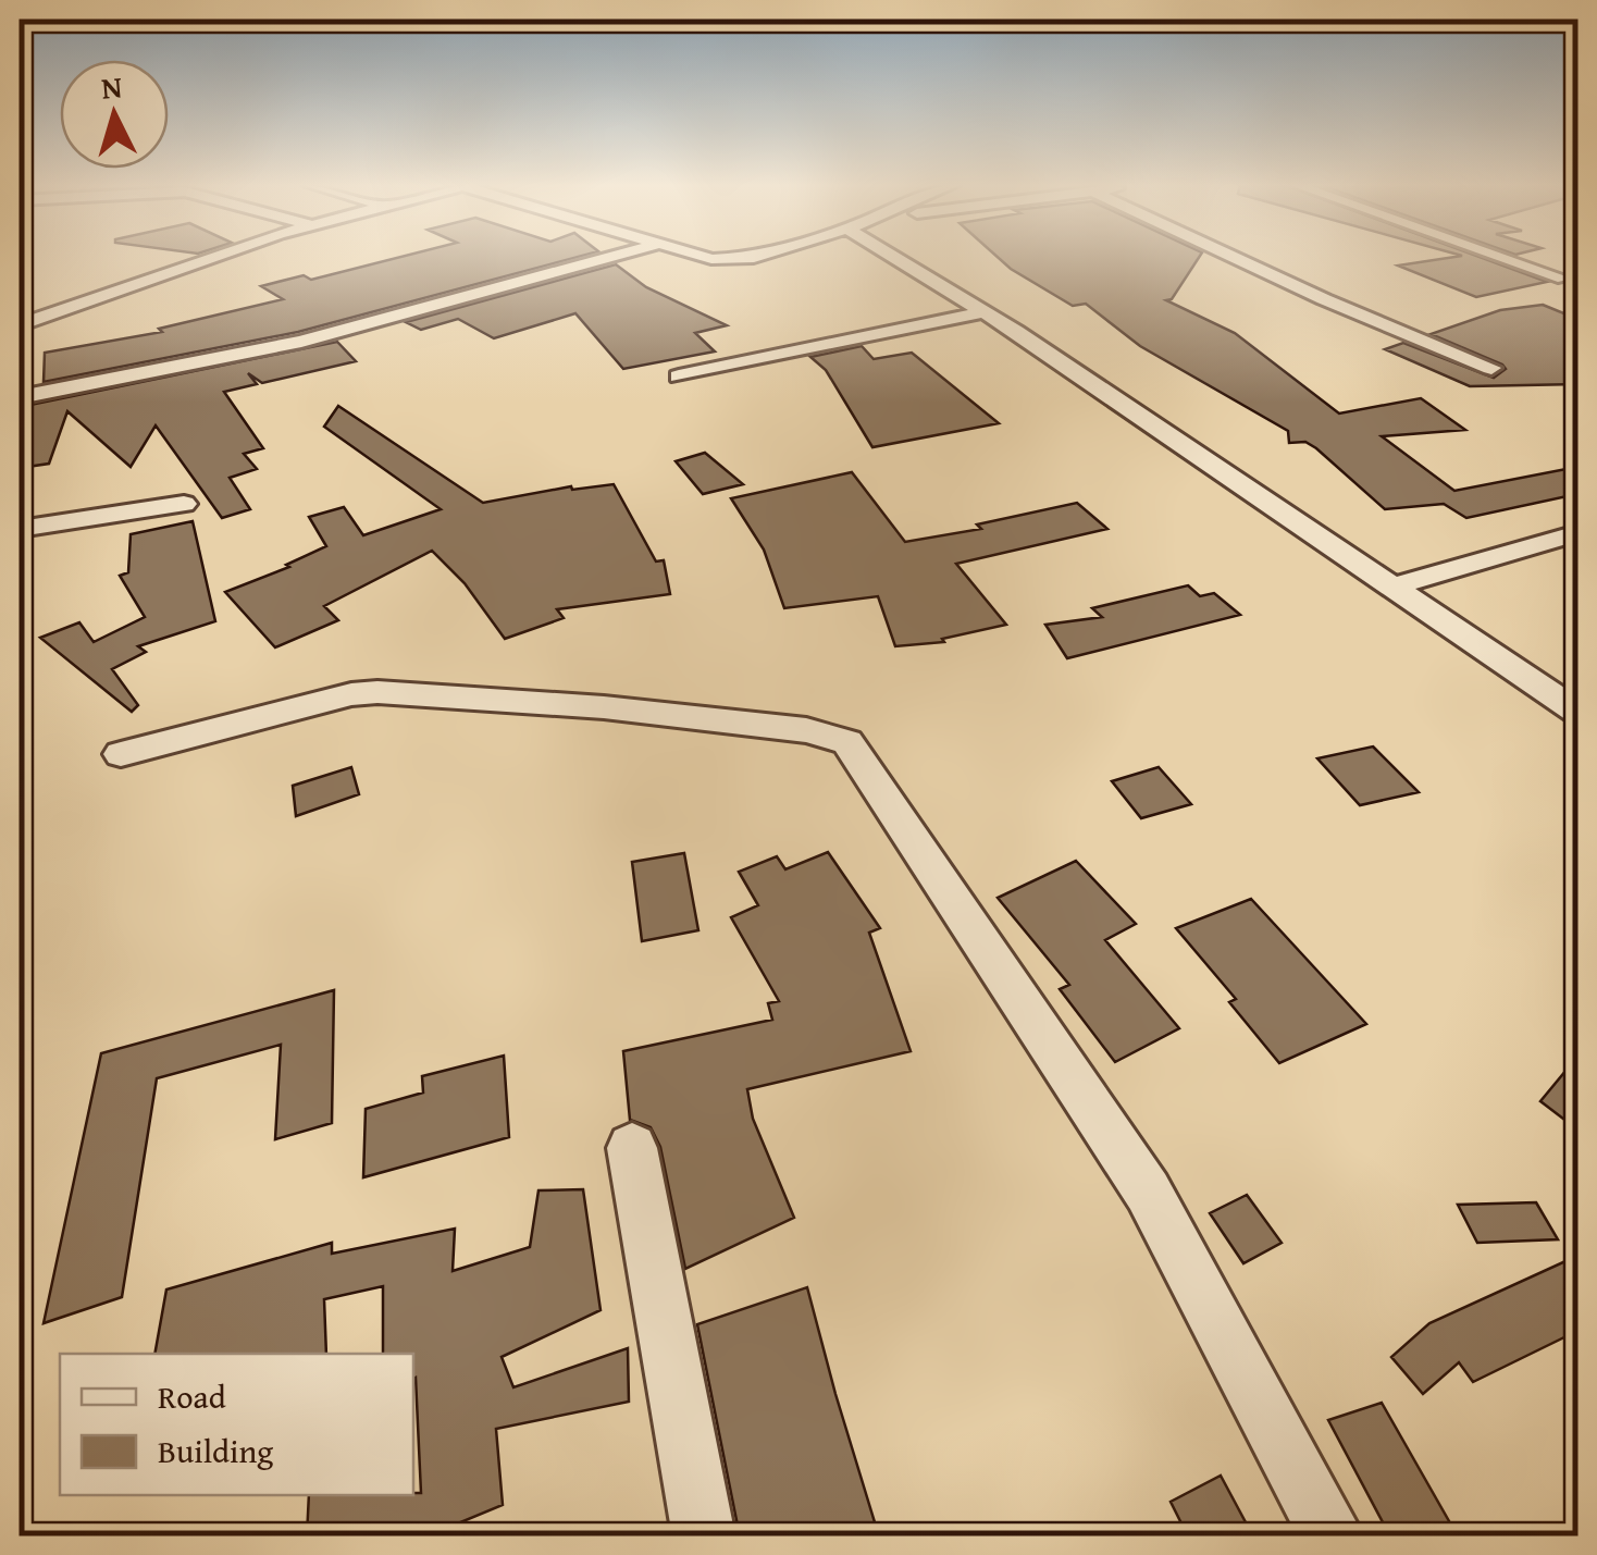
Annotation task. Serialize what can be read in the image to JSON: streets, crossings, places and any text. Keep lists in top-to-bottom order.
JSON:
{
  "legend": ["Road", "Building"],
  "north": "top"
}
